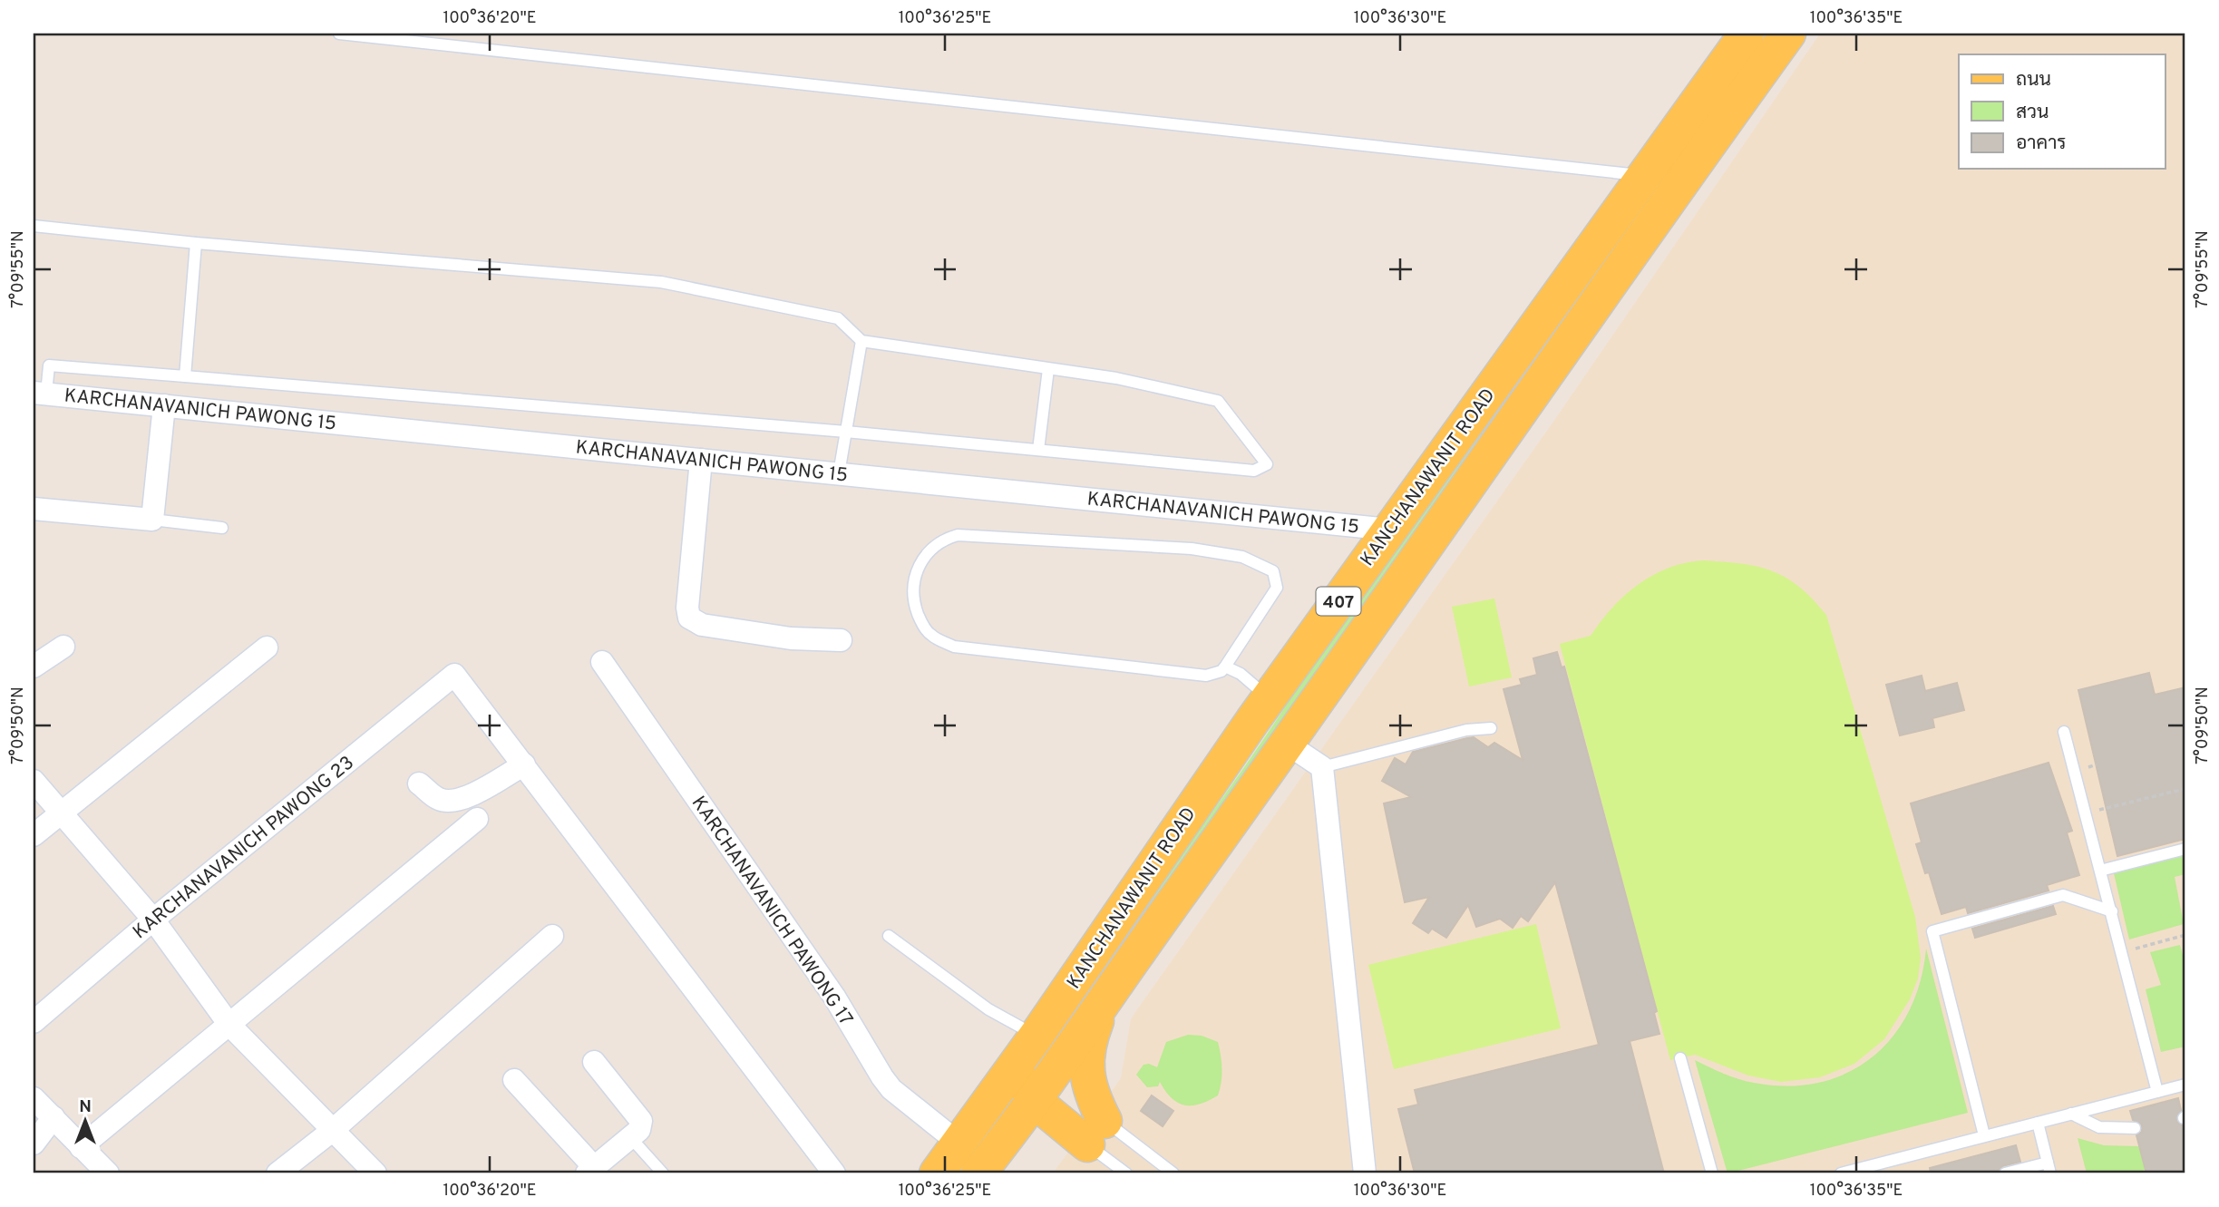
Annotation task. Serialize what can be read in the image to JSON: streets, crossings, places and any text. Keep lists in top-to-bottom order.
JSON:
{
  "streets": {
    "main road": ["KANCHANAWANIT ROAD", "407"],
    "street": ["KARCHANAVANICH PAWONG 15", "KARCHANAVANICH PAWONG 23", "KARCHANAVANICH PAWONG 17"]
  },
  "crossings": [
    ["KARCHANAVANICH PAWONG 15", "KANCHANAWANIT ROAD"],
    ["KANCHANAWANIT ROAD", "KARCHANAVANICH PAWONG 17"]
  ],
  "legend": ["ถนน", "สวน", "อาคาร"],
  "north": "top",
  "coordinates": [
    "100°36'20\"E",
    "100°36'25\"E",
    "100°36'30\"E",
    "100°36'35\"E",
    "7°09'55\"N",
    "7°09'50\"N"
  ]
}
